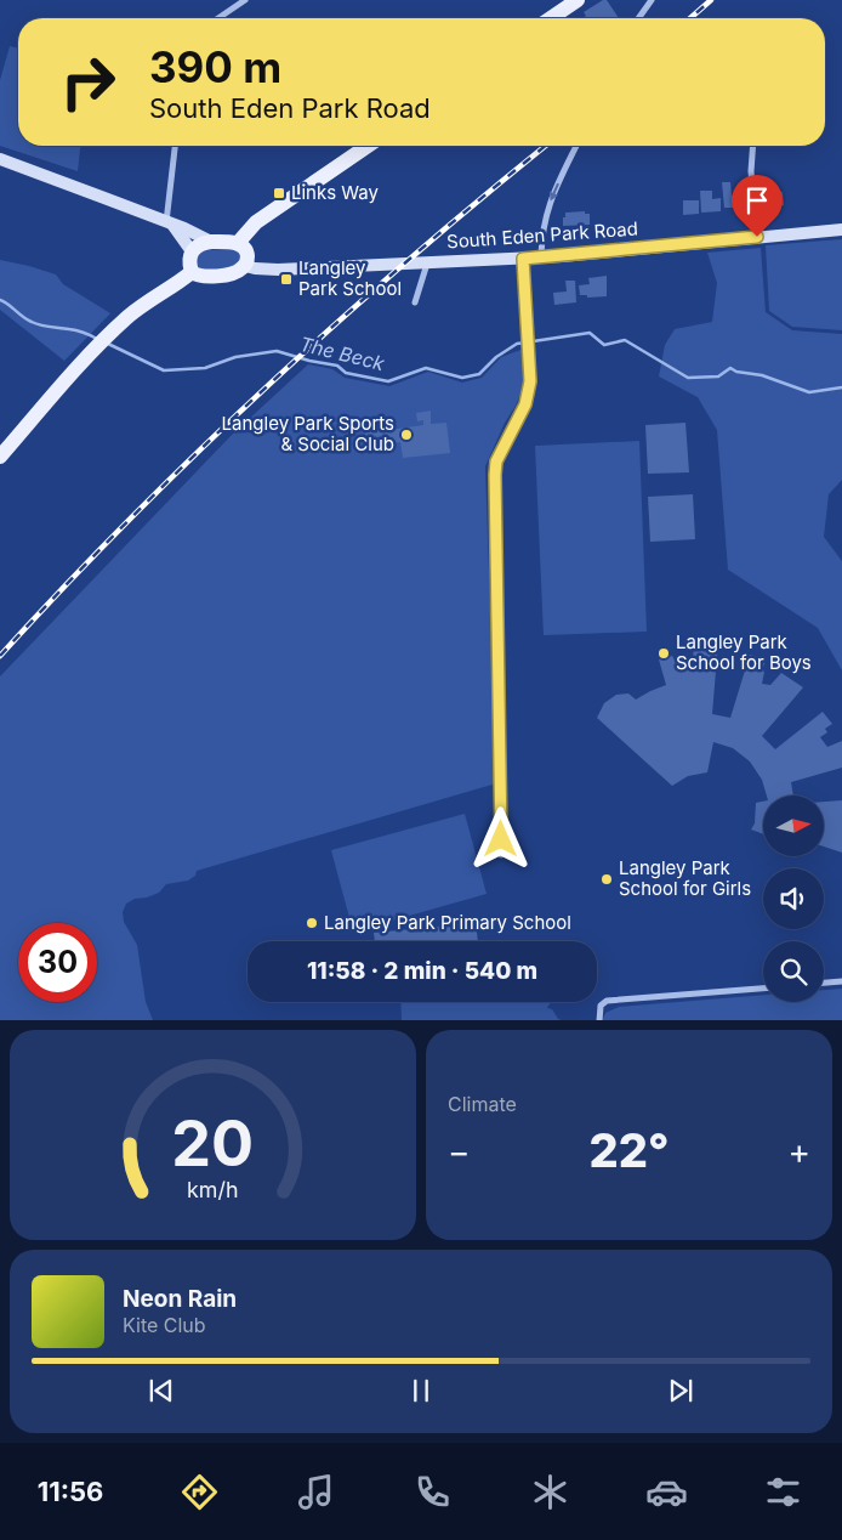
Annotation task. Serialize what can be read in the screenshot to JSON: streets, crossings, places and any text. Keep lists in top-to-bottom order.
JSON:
{
  "streets": {
    "main road": ["South Eden Park Road"]
  },
  "water": ["The Beck"],
  "places": {
    "transit": ["Links Way", "Langley Park School"],
    "other": [
      "Langley Park Sports & Social Club",
      "Langley Park School for Boys",
      "Langley Park School for Girls",
      "Langley Park Primary School"
    ]
  },
  "north": "right",
  "page": {
    "turn": ["390 m", "South Eden Park Road"],
    "limit": "30",
    "trip": "11:58 · 2 min · 540 m",
    "tile": "Climate",
    "heat": ["−", "22°", "+"],
    "song": ["Neon Rain", "Kite Club"],
    "tabs": "11:56",
    "gauge": ["20", "km/h"]
  }
}
